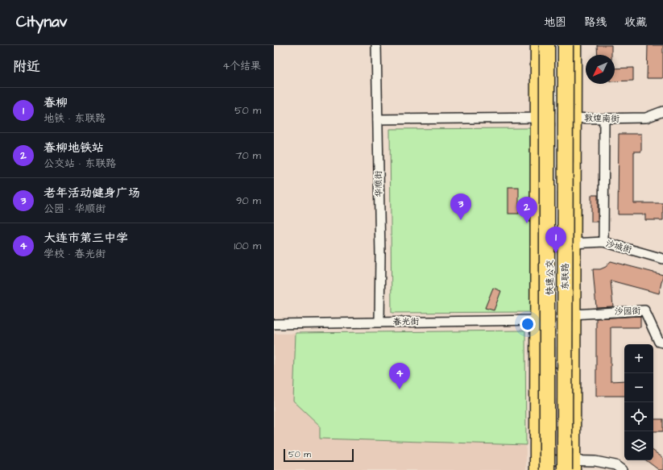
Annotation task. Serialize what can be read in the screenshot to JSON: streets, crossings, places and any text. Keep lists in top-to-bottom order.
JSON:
{
  "streets": {
    "main road": ["东联路"],
    "street": [
      "敦煌南街",
      "华顺街",
      "沙城街",
      "沙园街",
      "春光街"
    ],
    "lane": ["快速公交"]
  },
  "crossings": [
    ["敦煌南街", "华顺街"],
    ["敦煌南街", "快速公交"],
    ["华顺街", "春光街"]
  ],
  "scale_bar": "50 m",
  "north": "bottom left",
  "page": {
    "header": "Citynav",
    "nav": ["地图", "路线", "收藏"],
    "heading": ["附近", "4个结果"],
    "list": [
      {
        "mark": "1",
        "name": "春柳",
        "note": "地铁 · 东联路",
        "value": "50 m"
      },
      {
        "mark": "2",
        "name": "春柳地铁站",
        "note": "公交站 · 东联路",
        "value": "70 m"
      },
      {
        "mark": "3",
        "name": "老年活动健身广场",
        "note": "公园 · 华顺街",
        "value": "90 m"
      },
      {
        "mark": "4",
        "name": "大连市第三中学",
        "note": "学校 · 春光街",
        "value": "100 m"
      }
    ],
    "pins": [
      "3",
      "2",
      "1",
      "4"
    ],
    "map_buttons": ["+", "−"],
    "scale": "50 m"
  }
}
